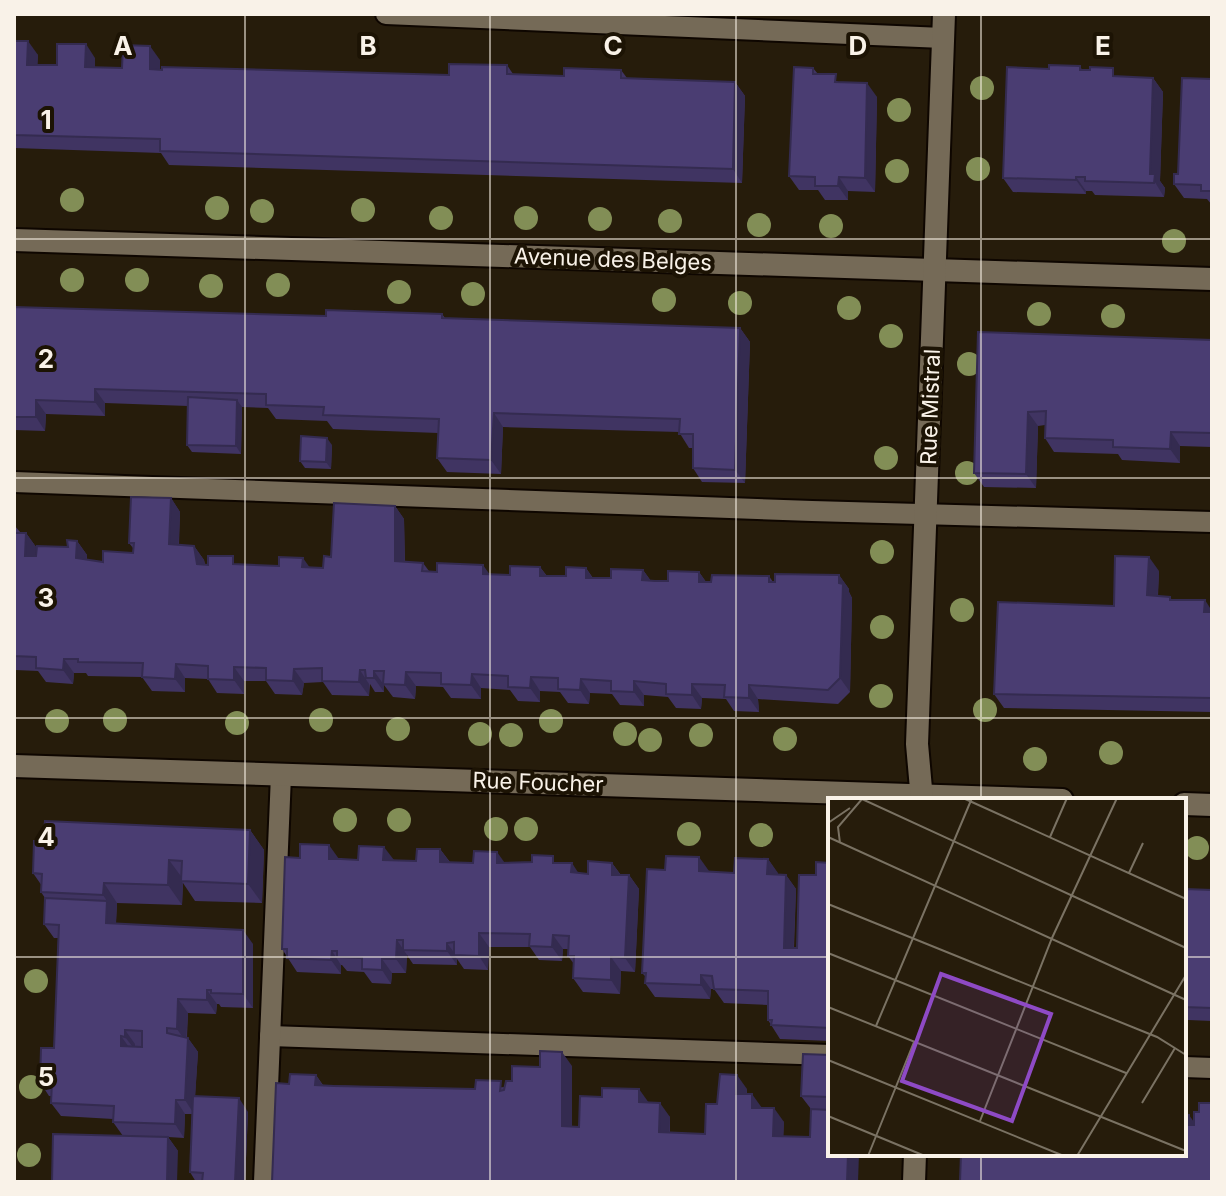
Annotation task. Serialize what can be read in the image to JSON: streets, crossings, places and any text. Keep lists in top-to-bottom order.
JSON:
{
  "streets": {
    "street": ["Avenue des Belges", "Rue Mistral", "Rue Foucher"]
  },
  "crossings": [
    ["Avenue des Belges", "Rue Mistral"],
    ["Rue Mistral", "Rue Foucher"]
  ],
  "grid": {
    "columns": [
      "A",
      "B",
      "C",
      "D",
      "E"
    ],
    "rows": [
      "1",
      "2",
      "3",
      "4",
      "5"
    ]
  }
}
